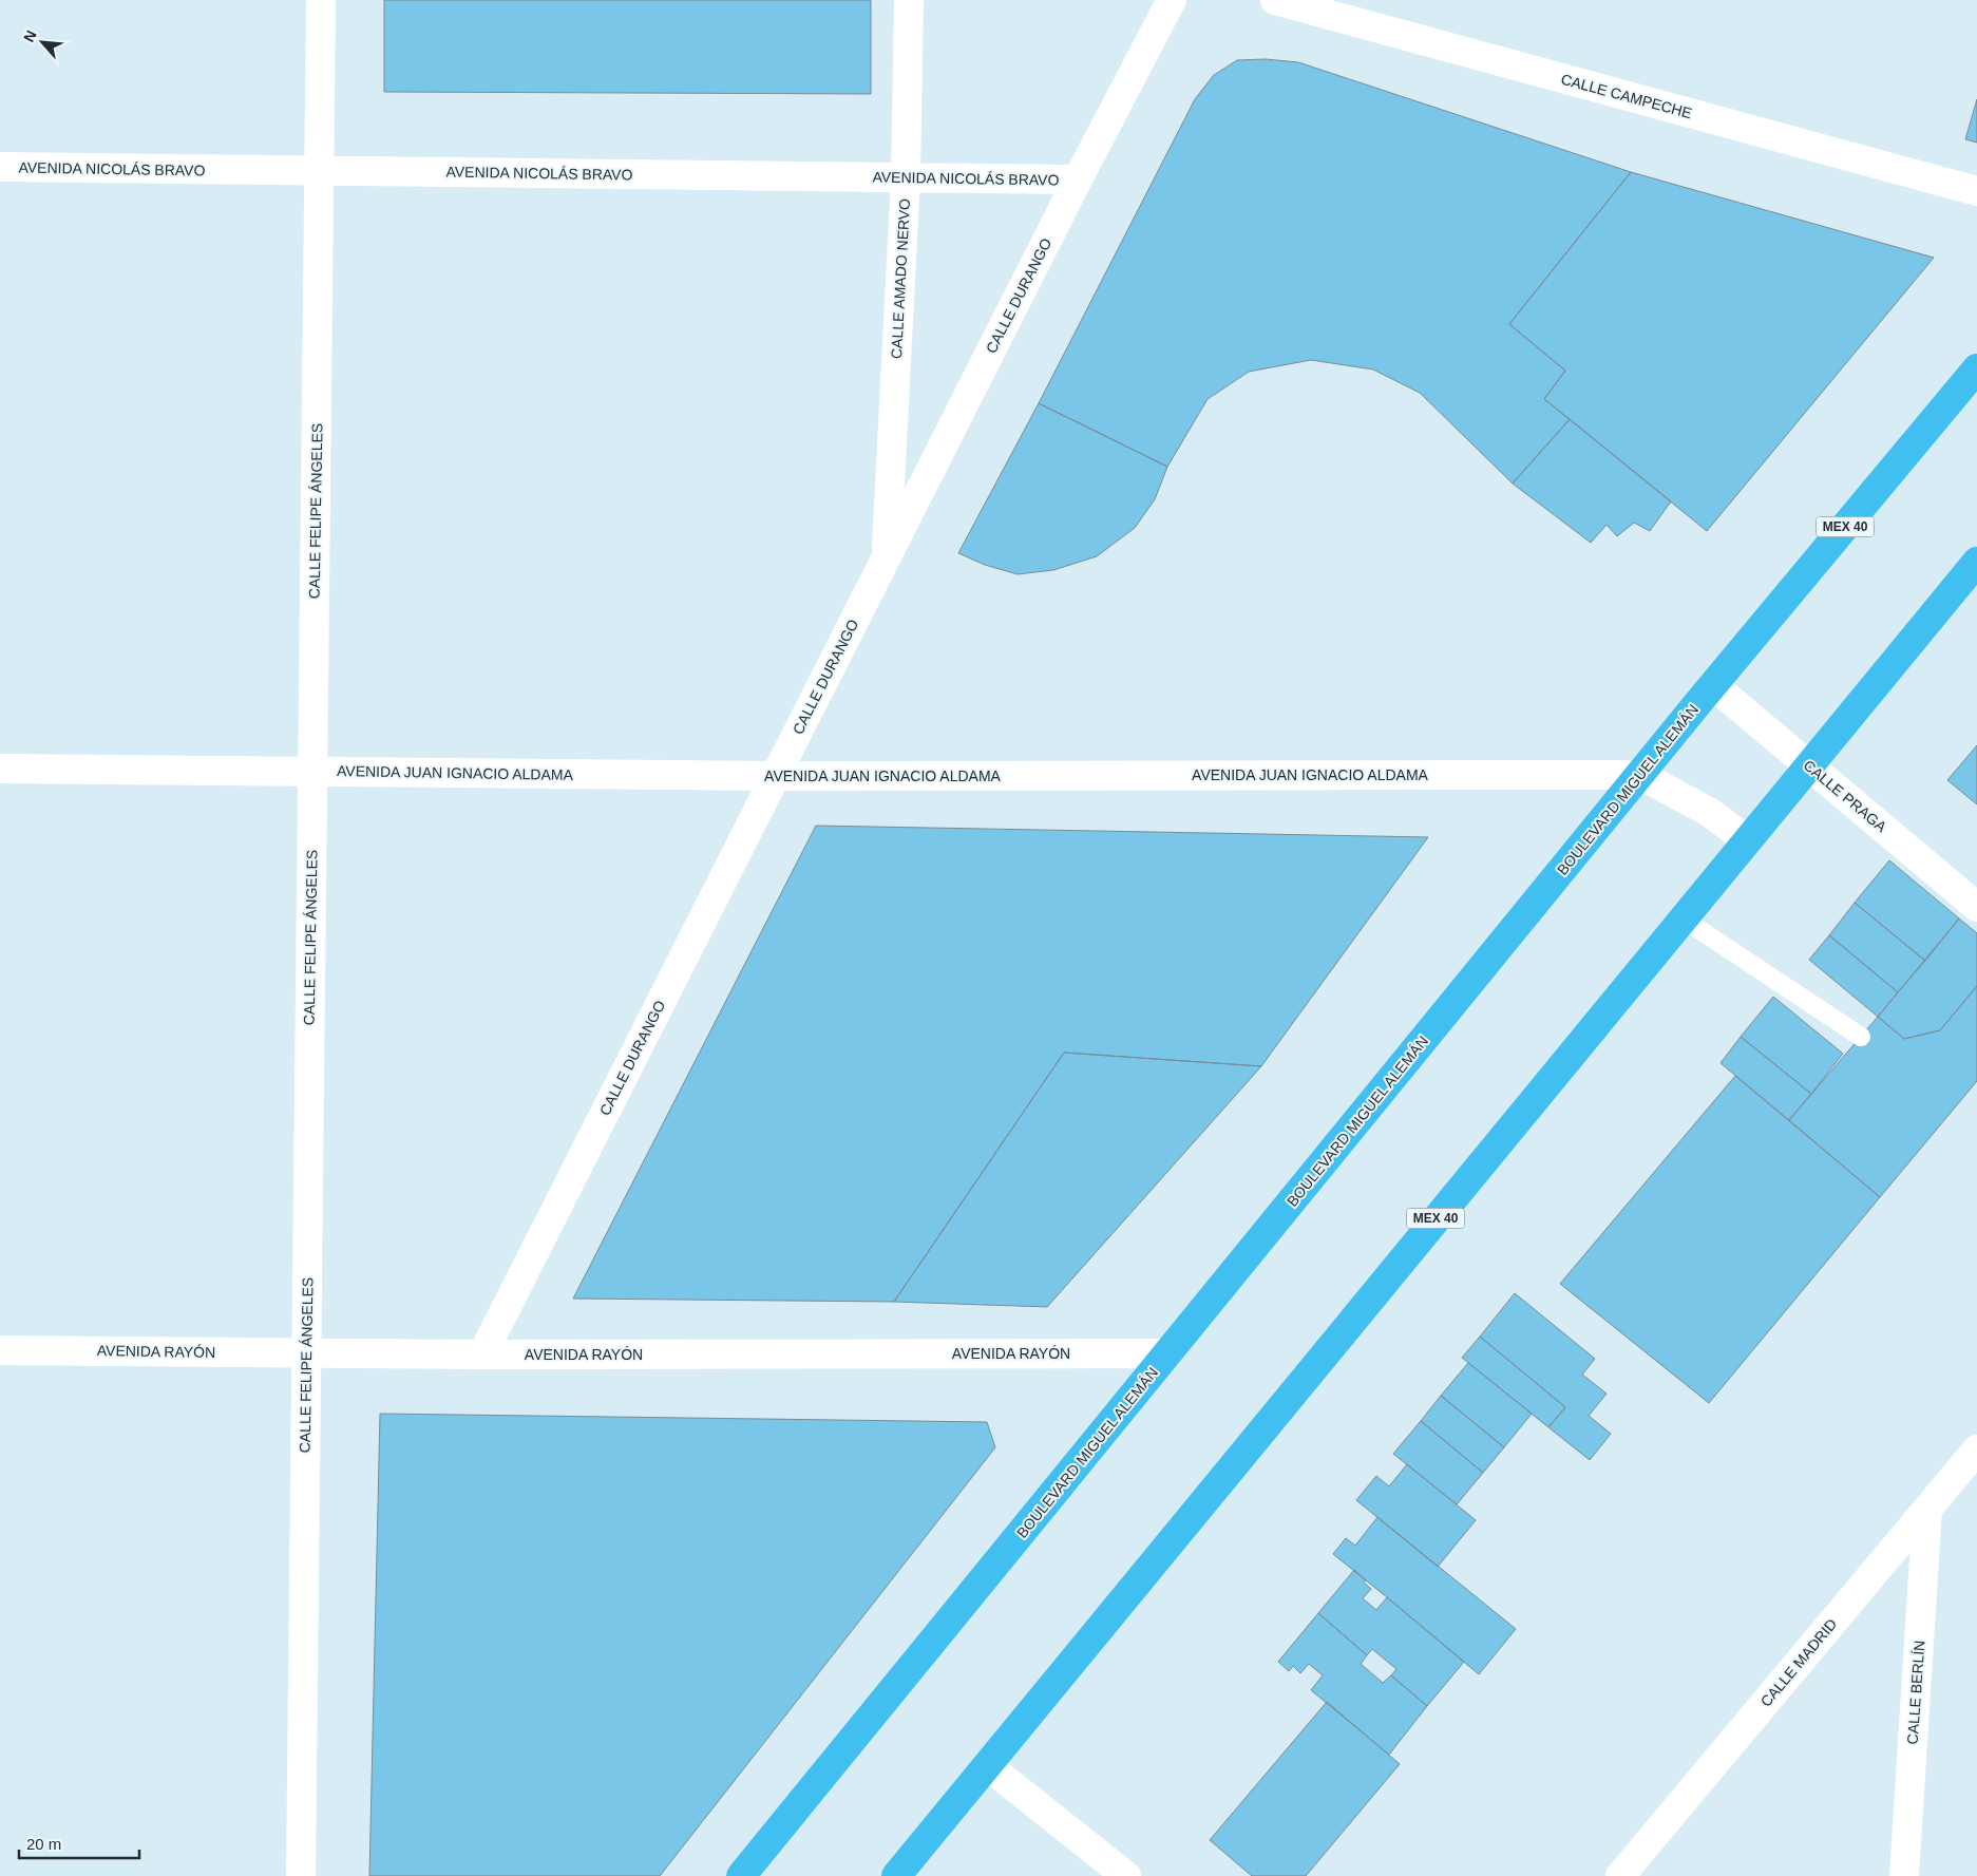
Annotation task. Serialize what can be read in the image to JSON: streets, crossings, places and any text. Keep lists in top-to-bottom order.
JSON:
{
  "streets": {
    "highway": ["MEX 40", "BOULEVARD MIGUEL ALEMÁN"],
    "street": [
      "CALLE CAMPECHE",
      "AVENIDA NICOLÁS BRAVO",
      "CALLE AMADO NERVO",
      "CALLE DURANGO",
      "CALLE FELIPE ÁNGELES",
      "AVENIDA JUAN IGNACIO ALDAMA",
      "CALLE PRAGA",
      "AVENIDA RAYÓN",
      "CALLE MADRID",
      "CALLE BERLÍN"
    ]
  },
  "crossings": [
    ["AVENIDA NICOLÁS BRAVO", "CALLE AMADO NERVO"],
    ["AVENIDA NICOLÁS BRAVO", "CALLE DURANGO"],
    ["AVENIDA NICOLÁS BRAVO", "CALLE FELIPE ÁNGELES"],
    ["CALLE AMADO NERVO", "CALLE DURANGO"],
    ["CALLE DURANGO", "AVENIDA JUAN IGNACIO ALDAMA"],
    ["CALLE DURANGO", "AVENIDA RAYÓN"],
    ["CALLE FELIPE ÁNGELES", "AVENIDA JUAN IGNACIO ALDAMA"],
    ["CALLE FELIPE ÁNGELES", "AVENIDA RAYÓN"],
    ["MEX 40", "AVENIDA JUAN IGNACIO ALDAMA"],
    ["MEX 40", "CALLE PRAGA"],
    ["AVENIDA JUAN IGNACIO ALDAMA", "BOULEVARD MIGUEL ALEMÁN"],
    ["BOULEVARD MIGUEL ALEMÁN", "CALLE PRAGA"],
    ["BOULEVARD MIGUEL ALEMÁN", "AVENIDA RAYÓN"],
    ["CALLE MADRID", "CALLE BERLÍN"]
  ],
  "scale_bar": "20 m",
  "north": "top left"
}
